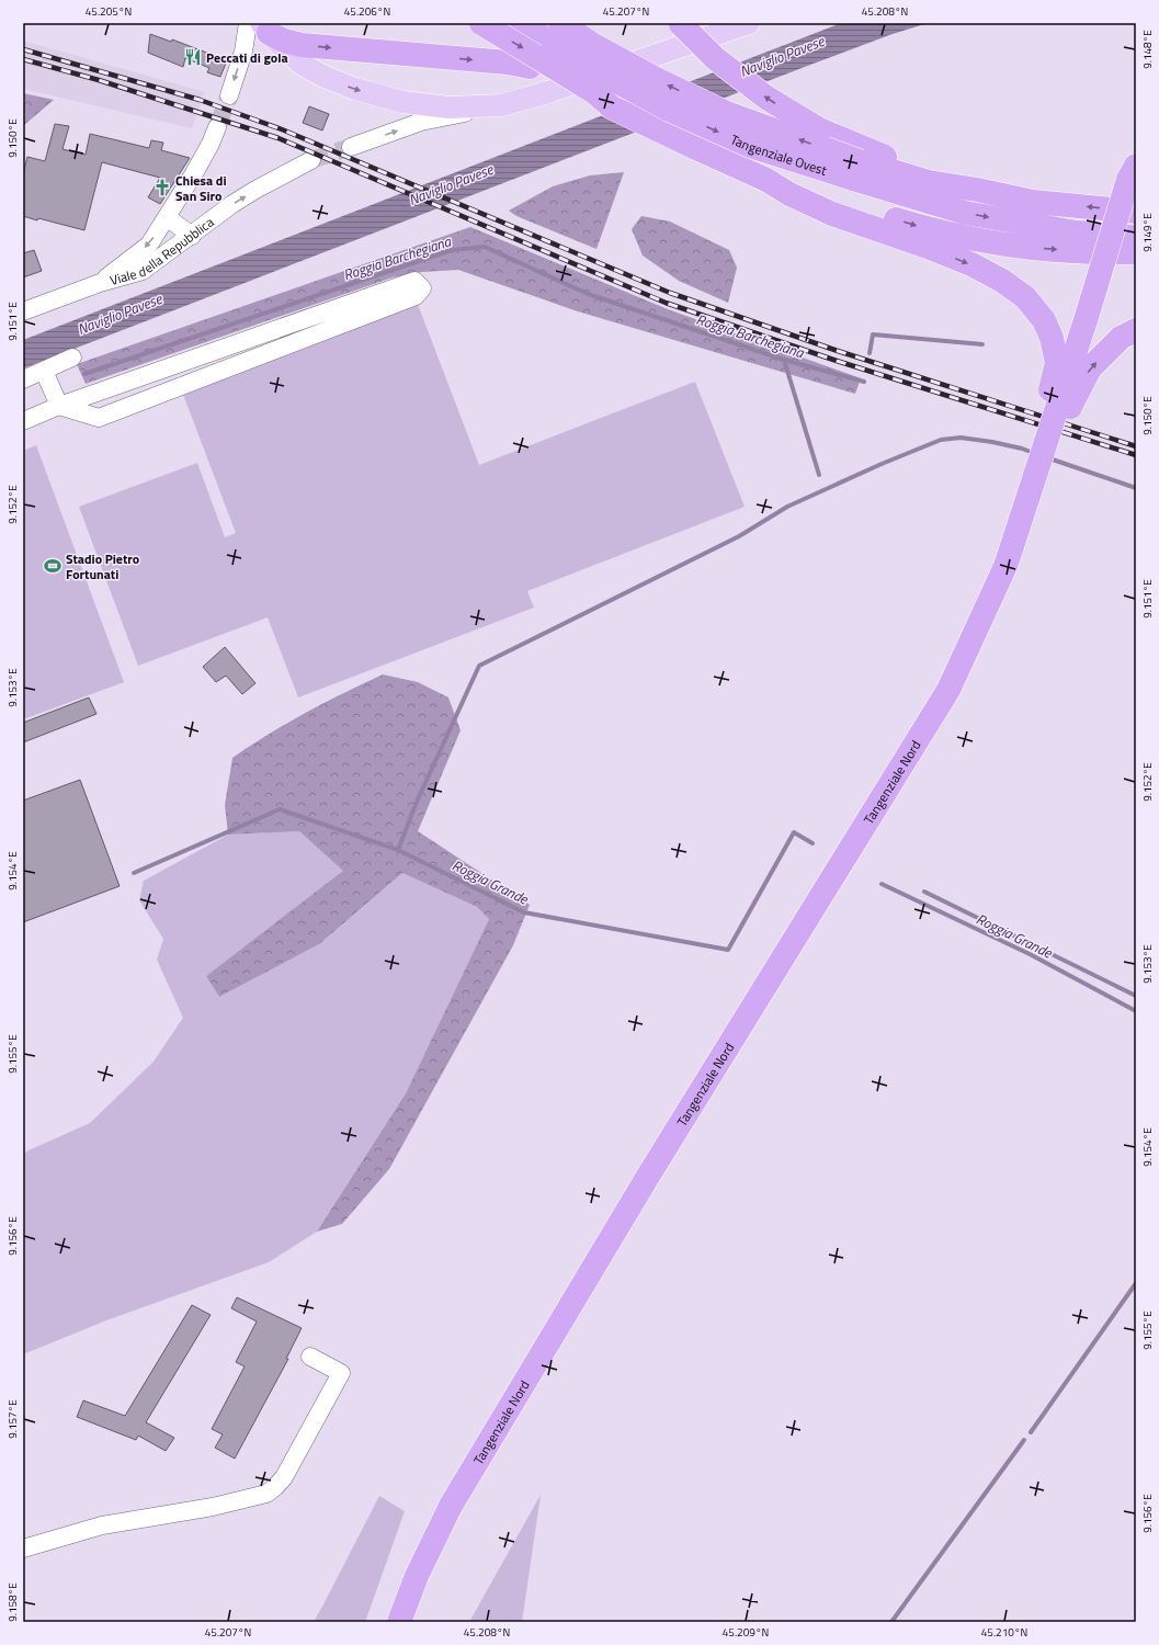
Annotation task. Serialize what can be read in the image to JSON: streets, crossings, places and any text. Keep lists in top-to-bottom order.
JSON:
{
  "streets": {
    "highway": ["Tangenziale Ovest", "Tangenziale Nord"],
    "street": ["Viale della Repubblica"]
  },
  "water": ["Naviglio Pavese", "Roggia Barchegiana", "Roggia Grande"],
  "places": {
    "restaurant": ["Peccati di gola"],
    "church": ["Chiesa di San Siro"],
    "sports": ["Stadio Pietro Fortunati"]
  },
  "coordinates": [
    "45.205°N",
    "45.206°N",
    "45.207°N",
    "45.208°N",
    "9.148°E",
    "9.150°E",
    "9.149°E",
    "9.151°E",
    "9.152°E",
    "9.153°E",
    "9.154°E",
    "9.155°E",
    "9.156°E",
    "9.157°E",
    "9.158°E",
    "45.209°N",
    "45.210°N"
  ]
}
